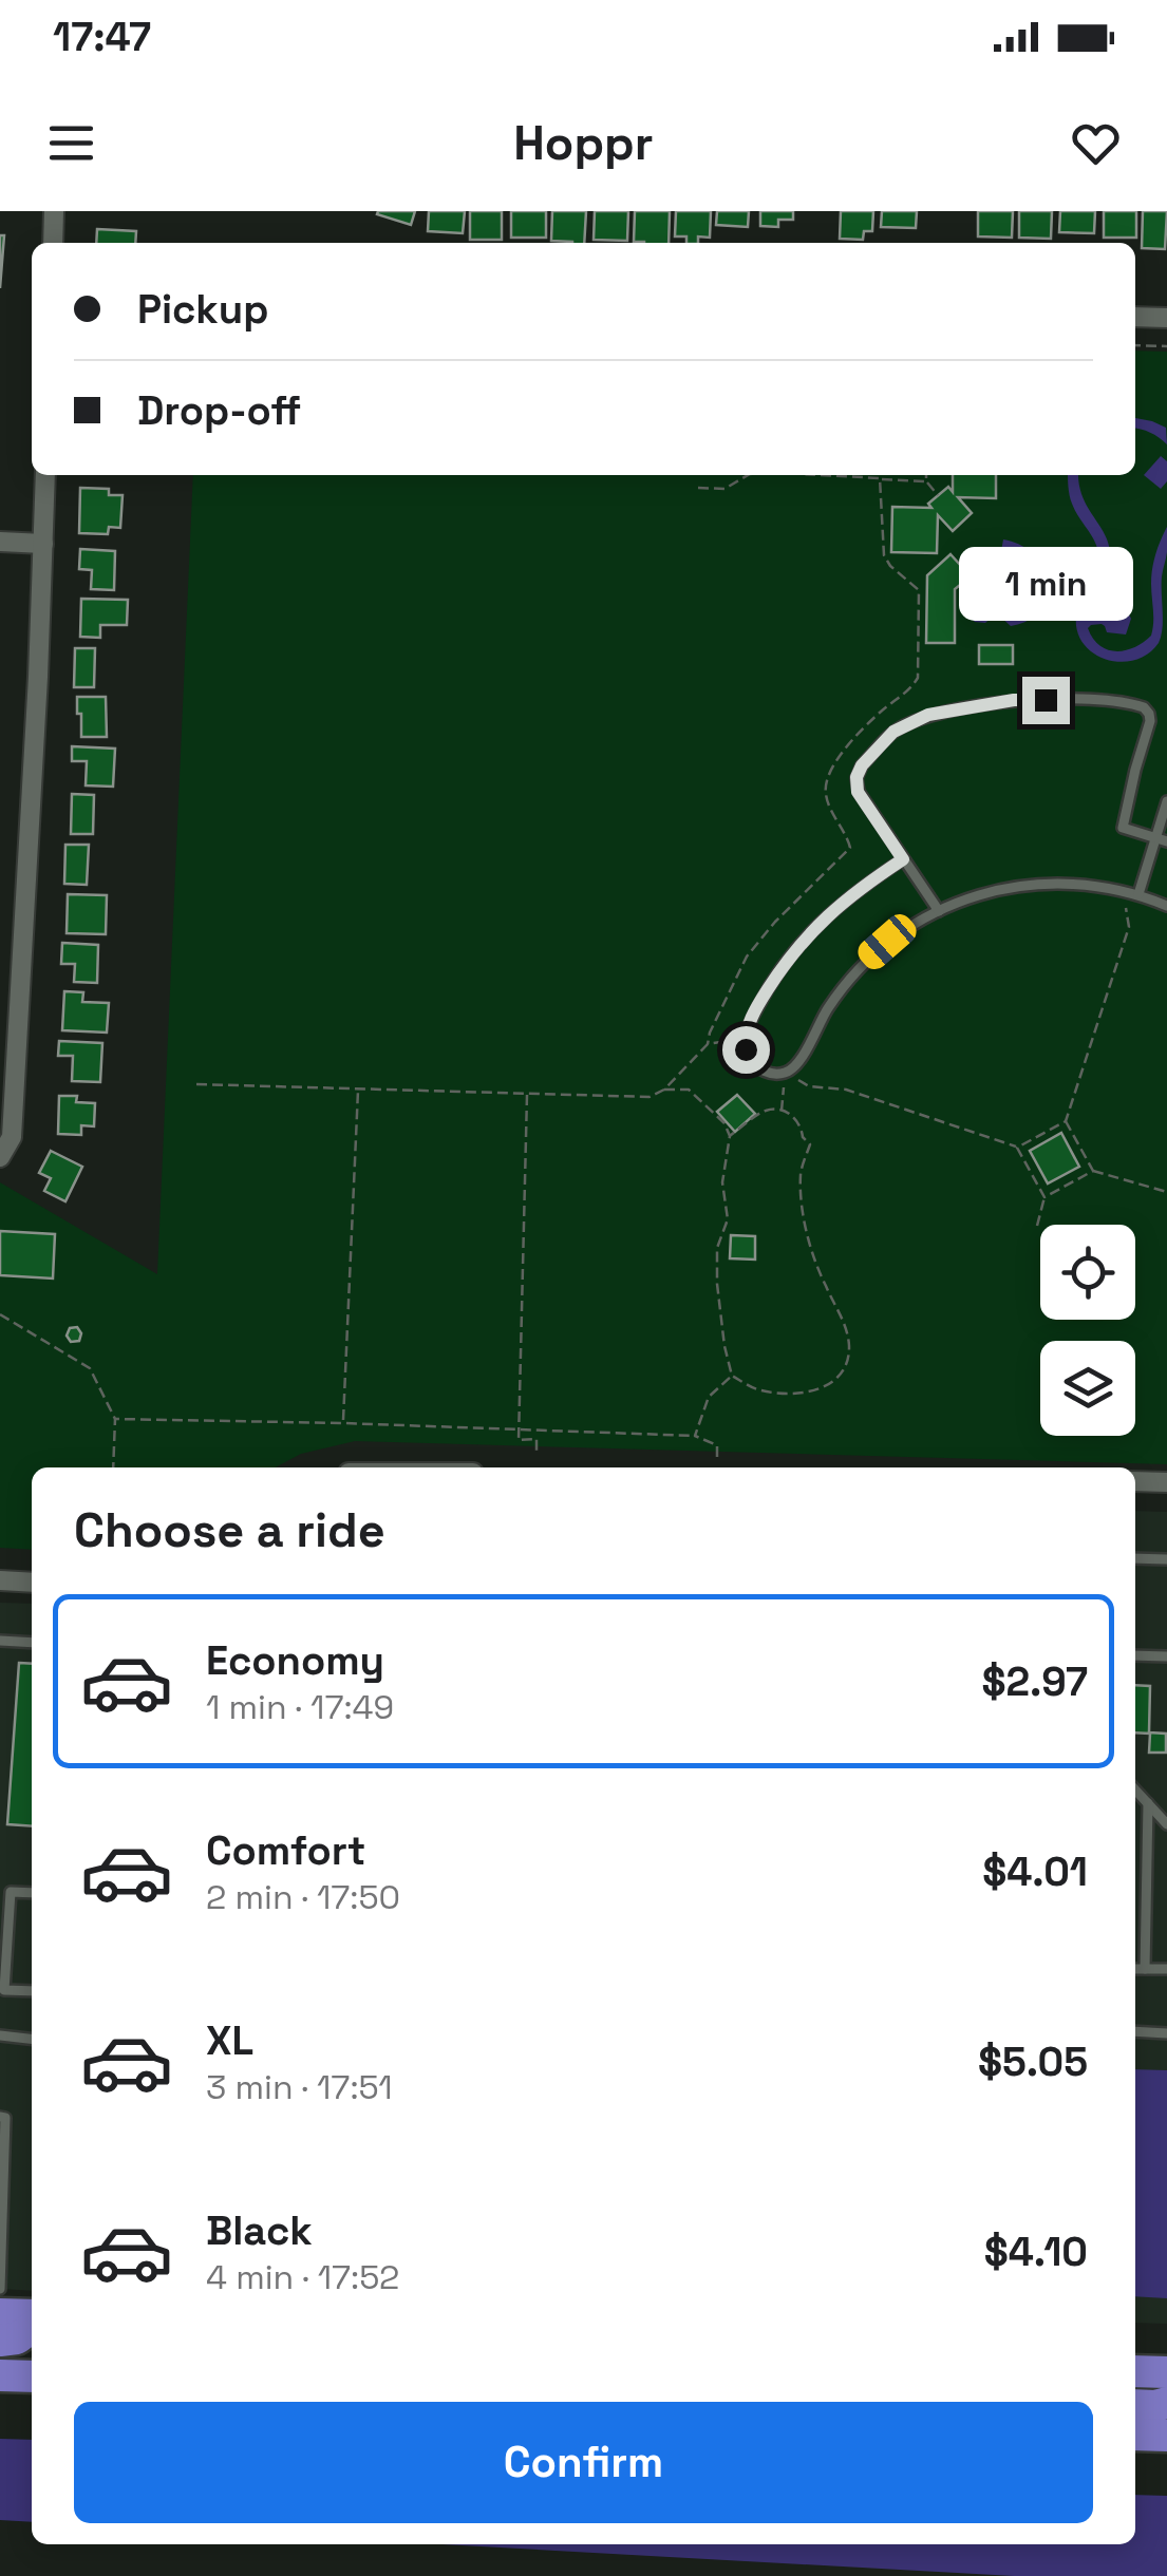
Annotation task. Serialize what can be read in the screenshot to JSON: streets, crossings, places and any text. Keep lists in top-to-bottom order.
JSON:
{
  "page": {
    "status": "17:47",
    "header": "Hoppr",
    "banner": ["Pickup", "Drop-off"],
    "bubble": "1 min",
    "heading": "Choose a ride",
    "list": [
      {
        "name": "Economy",
        "note": "1 min · 17:49",
        "value": "$2.97"
      },
      {
        "name": "Comfort",
        "note": "2 min · 17:50",
        "value": "$4.01"
      },
      {
        "name": "XL",
        "note": "3 min · 17:51",
        "value": "$5.05"
      },
      {
        "name": "Black",
        "note": "4 min · 17:52",
        "value": "$4.10"
      }
    ],
    "buttons": "Confirm"
  }
}
